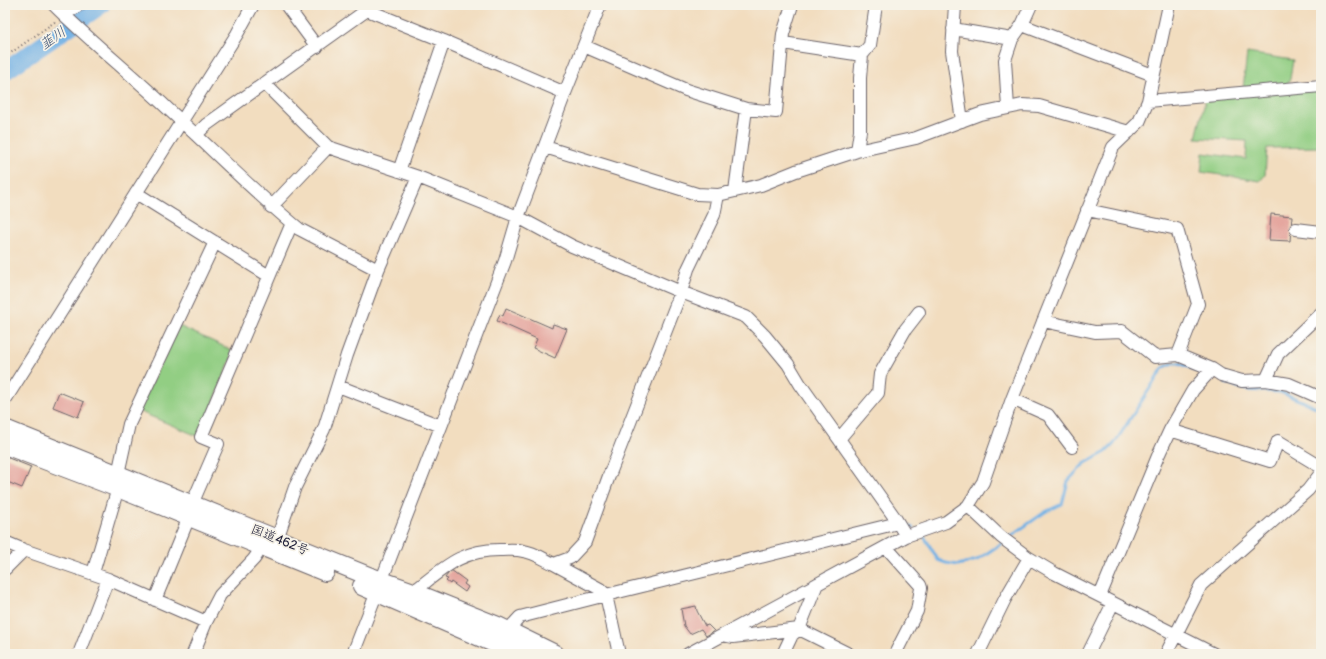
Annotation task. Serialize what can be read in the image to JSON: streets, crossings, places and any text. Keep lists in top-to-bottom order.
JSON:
{
  "streets": {
    "highway": ["国道462号"]
  },
  "water": ["韮川"]
}
